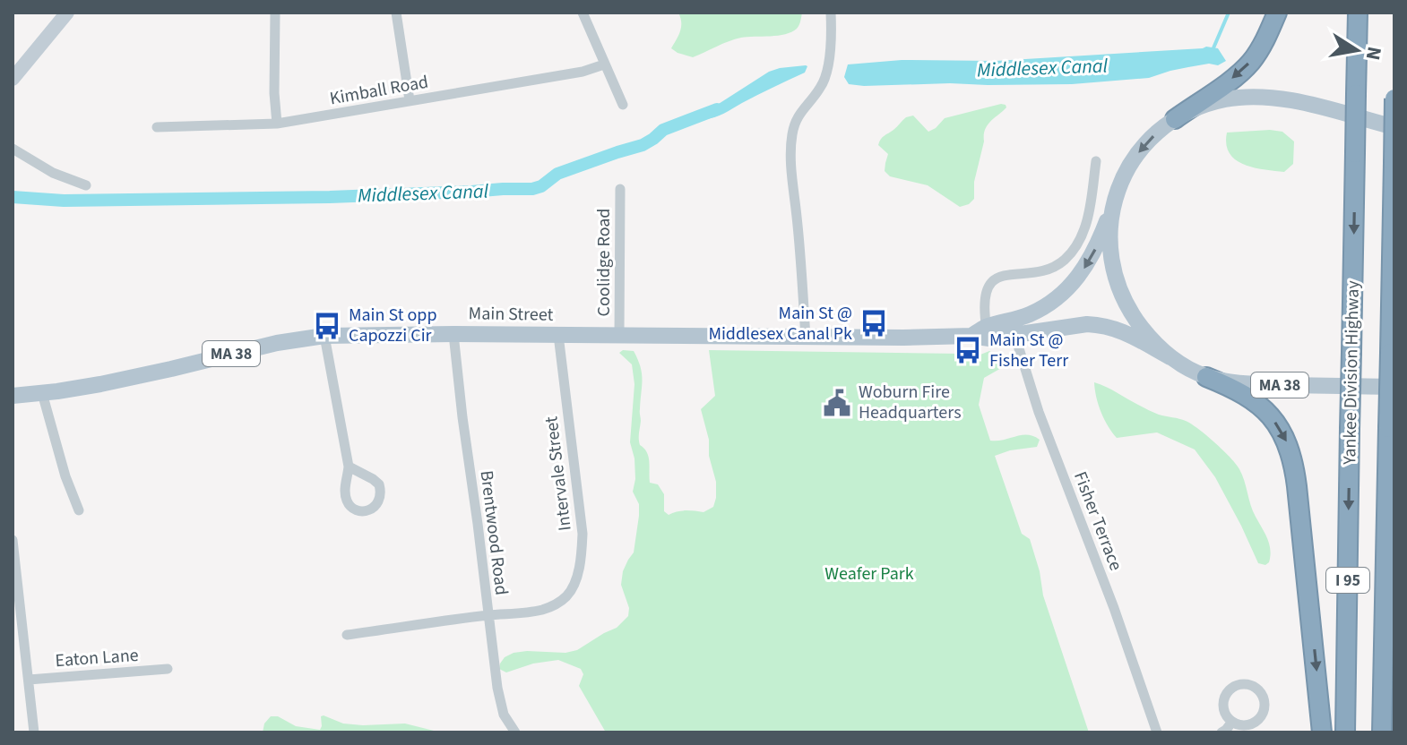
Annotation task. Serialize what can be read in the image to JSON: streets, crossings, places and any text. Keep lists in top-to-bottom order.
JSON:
{
  "streets": {
    "highway": ["Yankee Division Highway", "I 95"],
    "main road": ["Main Street", "MA 38"],
    "street": [
      "Kimball Road",
      "Coolidge Road",
      "Intervale Street",
      "Fisher Terrace",
      "Brentwood Road",
      "Eaton Lane"
    ]
  },
  "crossings": [
    ["Coolidge Road", "Main Street"],
    ["Main Street", "MA 38"],
    ["Main Street", "Intervale Street"],
    ["Main Street", "Fisher Terrace"],
    ["Main Street", "Brentwood Road"],
    ["Intervale Street", "Brentwood Road"]
  ],
  "water": ["Middlesex Canal"],
  "parks": ["Weafer Park"],
  "places": {
    "bus stop": ["Main St @ Middlesex Canal Pk", "Main St opp Capozzi Cir", "Main St @ Fisher Terr"],
    "public building": ["Woburn Fire Headquarters"]
  },
  "north": "right"
}
